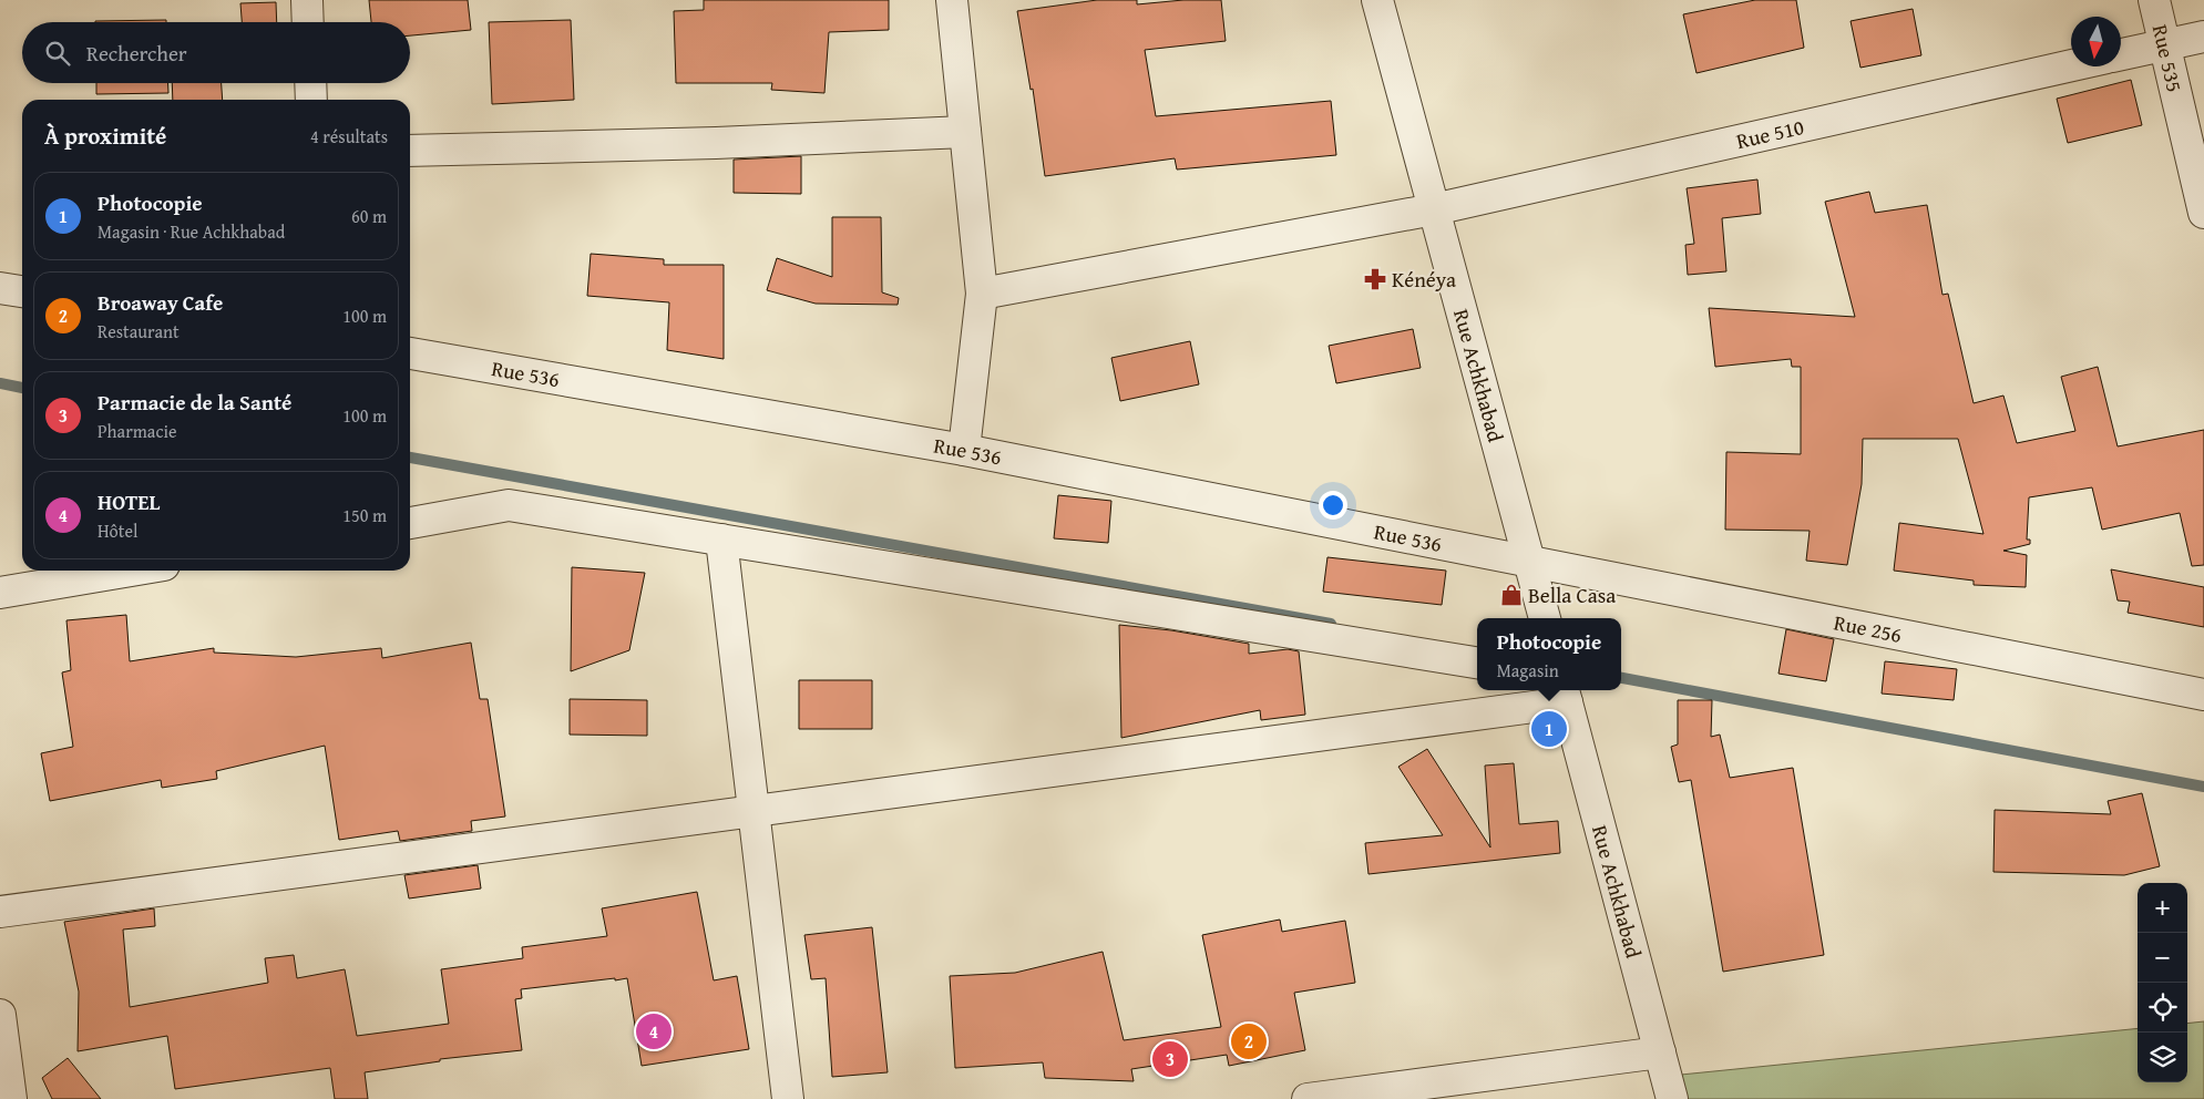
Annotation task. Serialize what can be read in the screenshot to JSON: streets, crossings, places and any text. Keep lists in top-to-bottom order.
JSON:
{
  "streets": {
    "street": [
      "Rue 535",
      "Rue 510",
      "Rue 536",
      "Rue Achkhabad",
      "Rue 256"
    ]
  },
  "crossings": [
    ["Rue 510", "Rue Achkhabad"],
    ["Rue 536", "Rue Achkhabad"],
    ["Rue 536", "Rue 256"],
    ["Rue Achkhabad", "Rue 256"]
  ],
  "places": {
    "pharmacy": ["Kénéya"],
    "shop": ["Bella Casa"]
  },
  "north": "bottom",
  "page": {
    "search": "Rechercher",
    "heading": ["À proximité", "4 résultats"],
    "list": [
      {
        "mark": "1",
        "name": "Photocopie",
        "note": "Magasin · Rue Achkhabad",
        "value": "60 m"
      },
      {
        "mark": "2",
        "name": "Broaway Cafe",
        "note": "Restaurant",
        "value": "100 m"
      },
      {
        "mark": "3",
        "name": "Parmacie de la Santé",
        "note": "Pharmacie",
        "value": "100 m"
      },
      {
        "mark": "4",
        "name": "HOTEL",
        "note": "Hôtel",
        "value": "150 m"
      }
    ],
    "popup": ["Photocopie", "Magasin"],
    "pins": [
      "1",
      "4",
      "2",
      "3"
    ],
    "map_buttons": ["+", "−"]
  }
}
